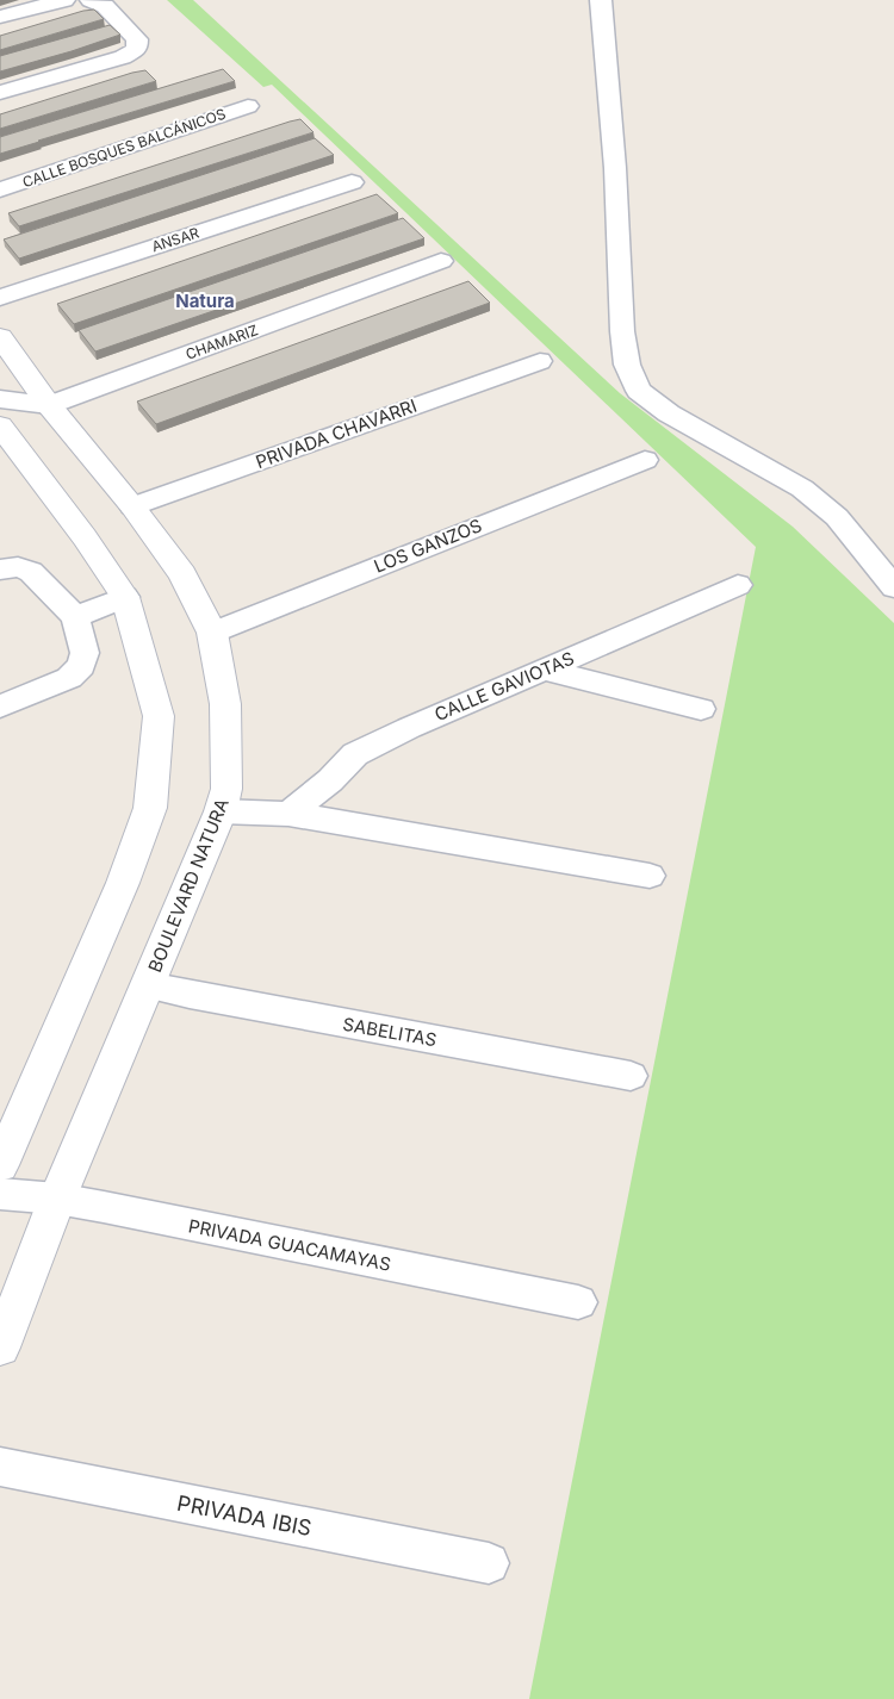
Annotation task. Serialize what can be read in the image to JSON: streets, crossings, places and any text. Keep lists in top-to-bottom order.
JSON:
{
  "streets": {
    "street": [
      "CALLE BOSQUES BALCÁNICOS",
      "ANSAR",
      "CHAMARIZ",
      "PRIVADA CHAVARRI",
      "LOS GANZOS",
      "CALLE GAVIOTAS",
      "BOULEVARD NATURA",
      "SABELITAS",
      "PRIVADA GUACAMAYAS",
      "PRIVADA IBIS"
    ]
  },
  "crossings": [
    ["CHAMARIZ", "BOULEVARD NATURA"],
    ["PRIVADA CHAVARRI", "BOULEVARD NATURA"],
    ["LOS GANZOS", "BOULEVARD NATURA"],
    ["BOULEVARD NATURA", "SABELITAS"],
    ["BOULEVARD NATURA", "PRIVADA GUACAMAYAS"]
  ],
  "districts": ["Natura"]
}
